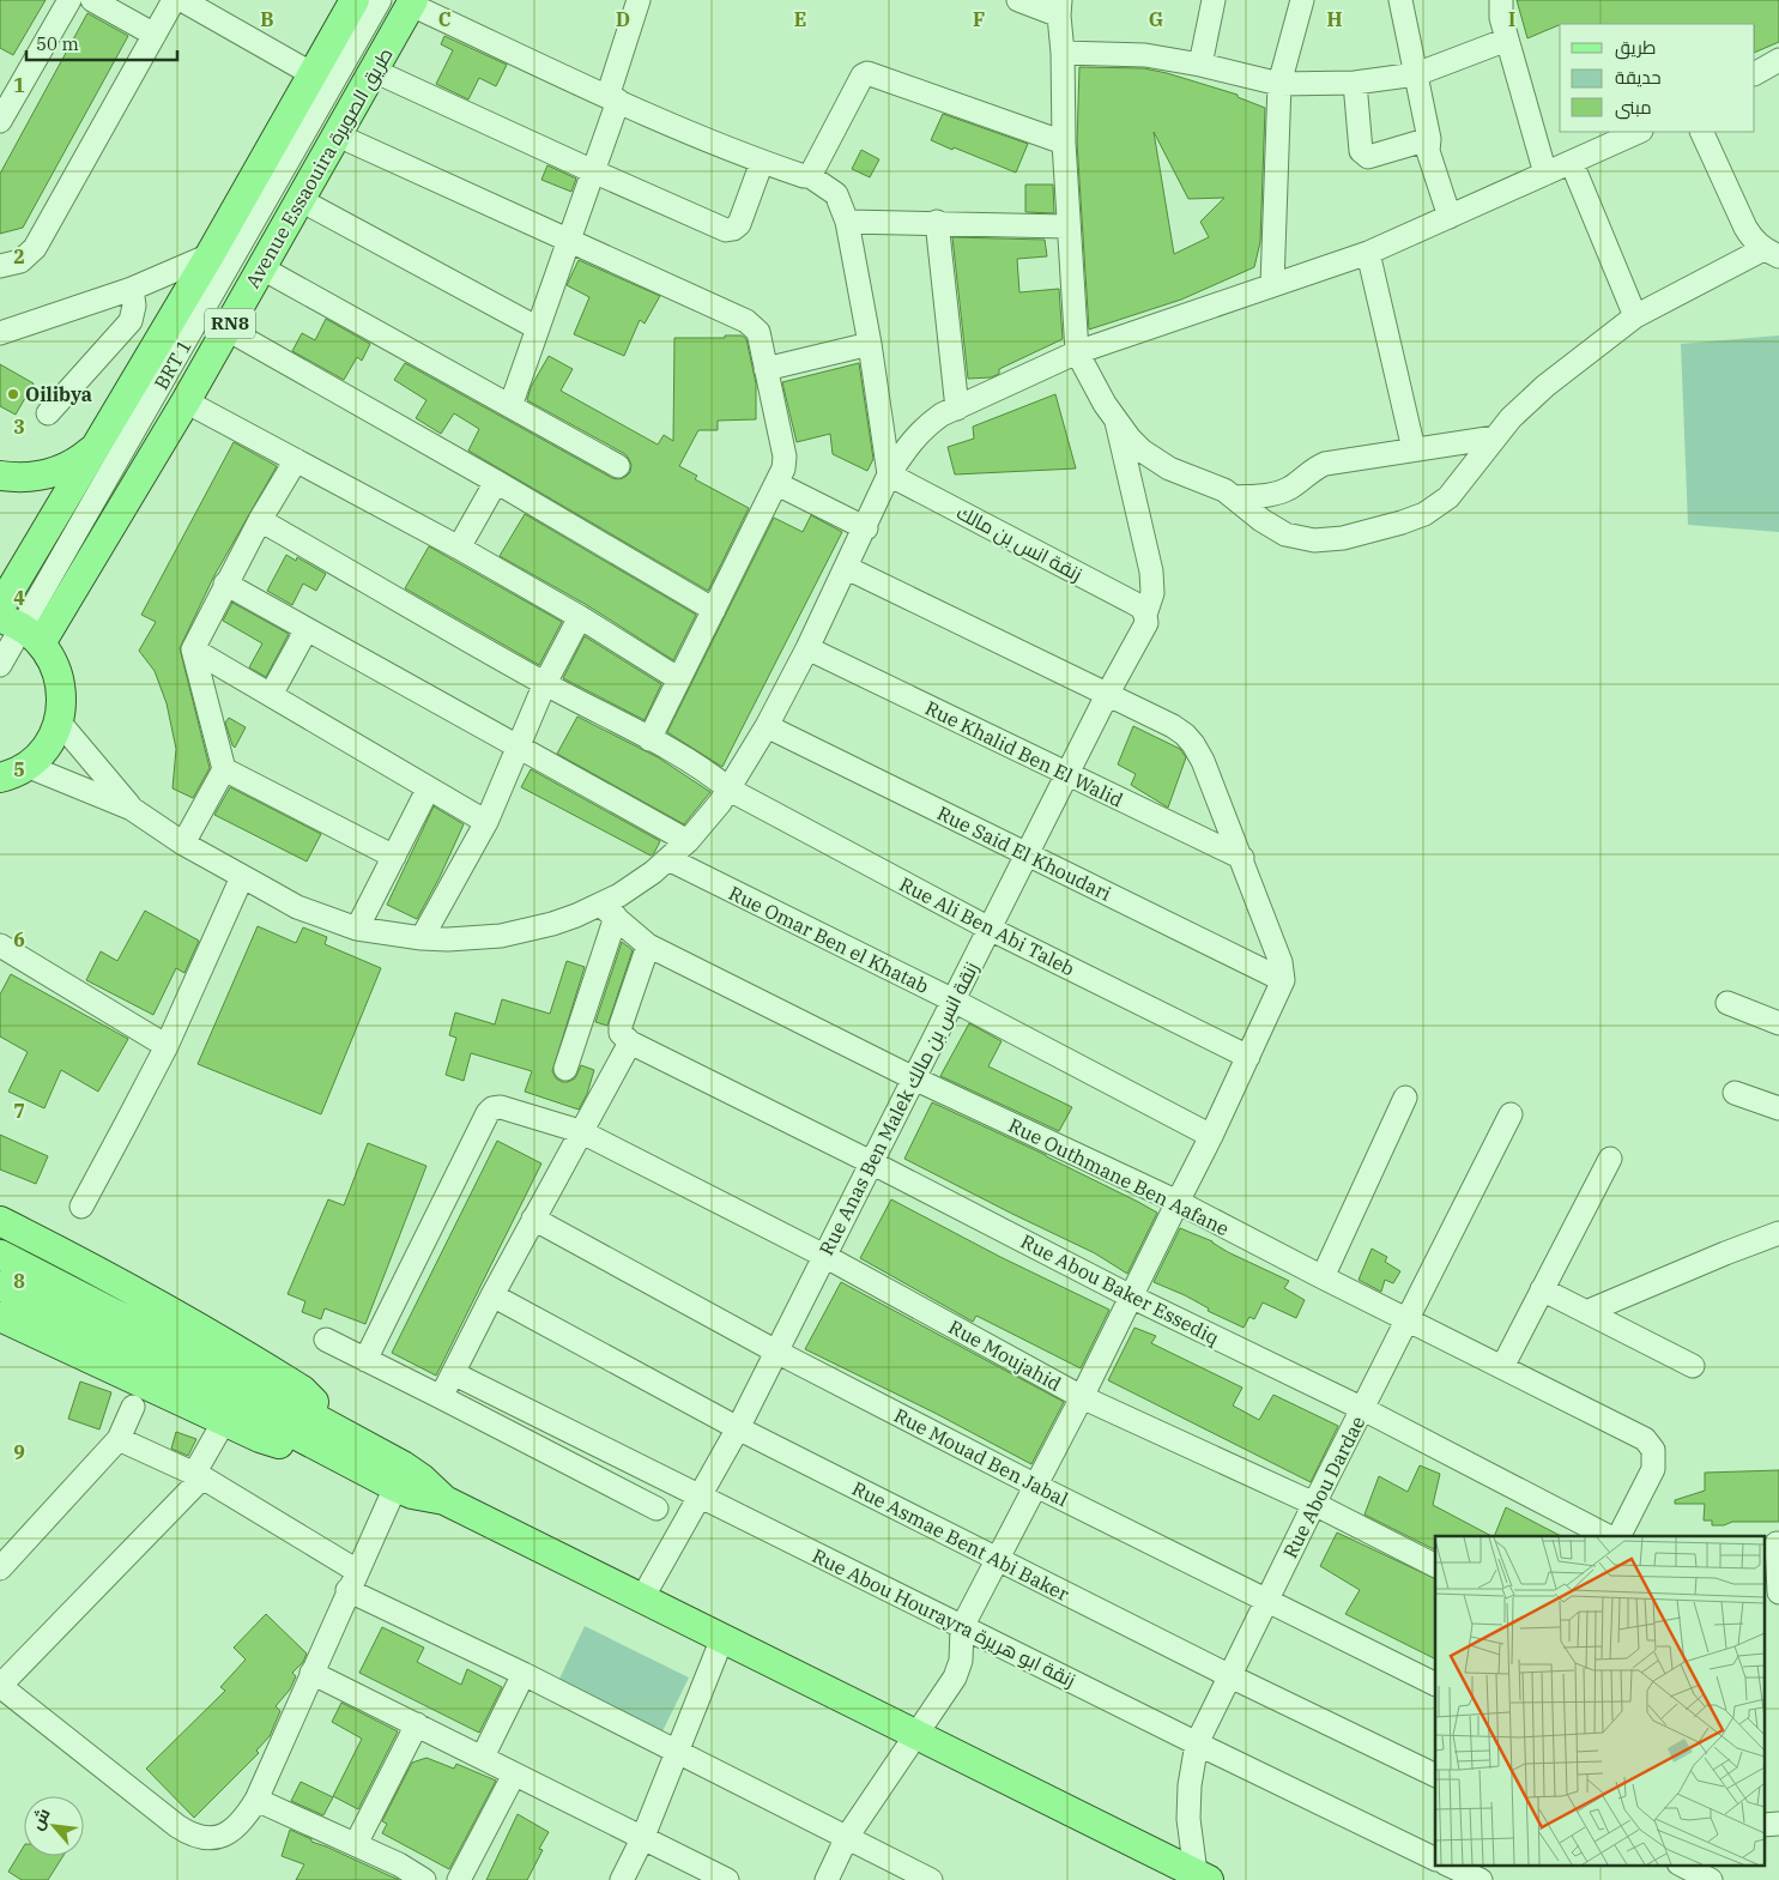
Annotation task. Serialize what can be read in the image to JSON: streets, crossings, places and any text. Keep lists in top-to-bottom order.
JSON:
{
  "streets": {
    "main road": ["Avenue Essaouira طريق الصويرة", "RN8"],
    "street": [
      "BRT 1",
      "زنقة انس بن مالك",
      "Rue Khalid Ben El Walid",
      "Rue Said El Khoudari",
      "Rue Ali Ben Abi Taleb",
      "Rue Omar Ben el Khatab",
      "Rue Anas Ben Malek زنقة انس بن مالك",
      "Rue Outhmane Ben Aafane",
      "Rue Abou Baker Essediq",
      "Rue Moujahid",
      "Rue Mouad Ben Jabal",
      "Rue Abou Dardae",
      "Rue Asmae Bent Abi Baker",
      "Rue Abou Hourayra زنقة ابو هريرة"
    ]
  },
  "crossings": [
    ["Avenue Essaouira طريق الصويرة", "BRT 1"],
    ["زنقة انس بن مالك", "Rue Anas Ben Malek زنقة انس بن مالك"],
    ["Rue Khalid Ben El Walid", "Rue Anas Ben Malek زنقة انس بن مالك"],
    ["Rue Said El Khoudari", "Rue Anas Ben Malek زنقة انس بن مالك"],
    ["Rue Ali Ben Abi Taleb", "Rue Anas Ben Malek زنقة انس بن مالك"],
    ["Rue Omar Ben el Khatab", "Rue Anas Ben Malek زنقة انس بن مالك"],
    ["Rue Anas Ben Malek زنقة انس بن مالك", "Rue Outhmane Ben Aafane"],
    ["Rue Anas Ben Malek زنقة انس بن مالك", "Rue Abou Baker Essediq"],
    ["Rue Anas Ben Malek زنقة انس بن مالك", "Rue Moujahid"],
    ["Rue Anas Ben Malek زنقة انس بن مالك", "Rue Mouad Ben Jabal"],
    ["Rue Anas Ben Malek زنقة انس بن مالك", "Rue Asmae Bent Abi Baker"],
    ["Rue Anas Ben Malek زنقة انس بن مالك", "Rue Abou Hourayra زنقة ابو هريرة"],
    ["Rue Outhmane Ben Aafane", "Rue Abou Dardae"],
    ["Rue Abou Baker Essediq", "Rue Abou Dardae"],
    ["Rue Moujahid", "Rue Abou Dardae"],
    ["Rue Mouad Ben Jabal", "Rue Abou Dardae"],
    ["Rue Abou Dardae", "Rue Asmae Bent Abi Baker"],
    ["Rue Abou Dardae", "Rue Abou Hourayra زنقة ابو هريرة"]
  ],
  "places": ["Oilibya"],
  "legend": ["طريق", "حديقة", "مبنى"],
  "scale_bar": "50 m",
  "north": "top left",
  "grid": {
    "columns": [
      "B",
      "C",
      "D",
      "E",
      "F",
      "G",
      "H",
      "I"
    ],
    "rows": [
      "1",
      "2",
      "3",
      "4",
      "5",
      "6",
      "7",
      "8",
      "9"
    ]
  }
}
